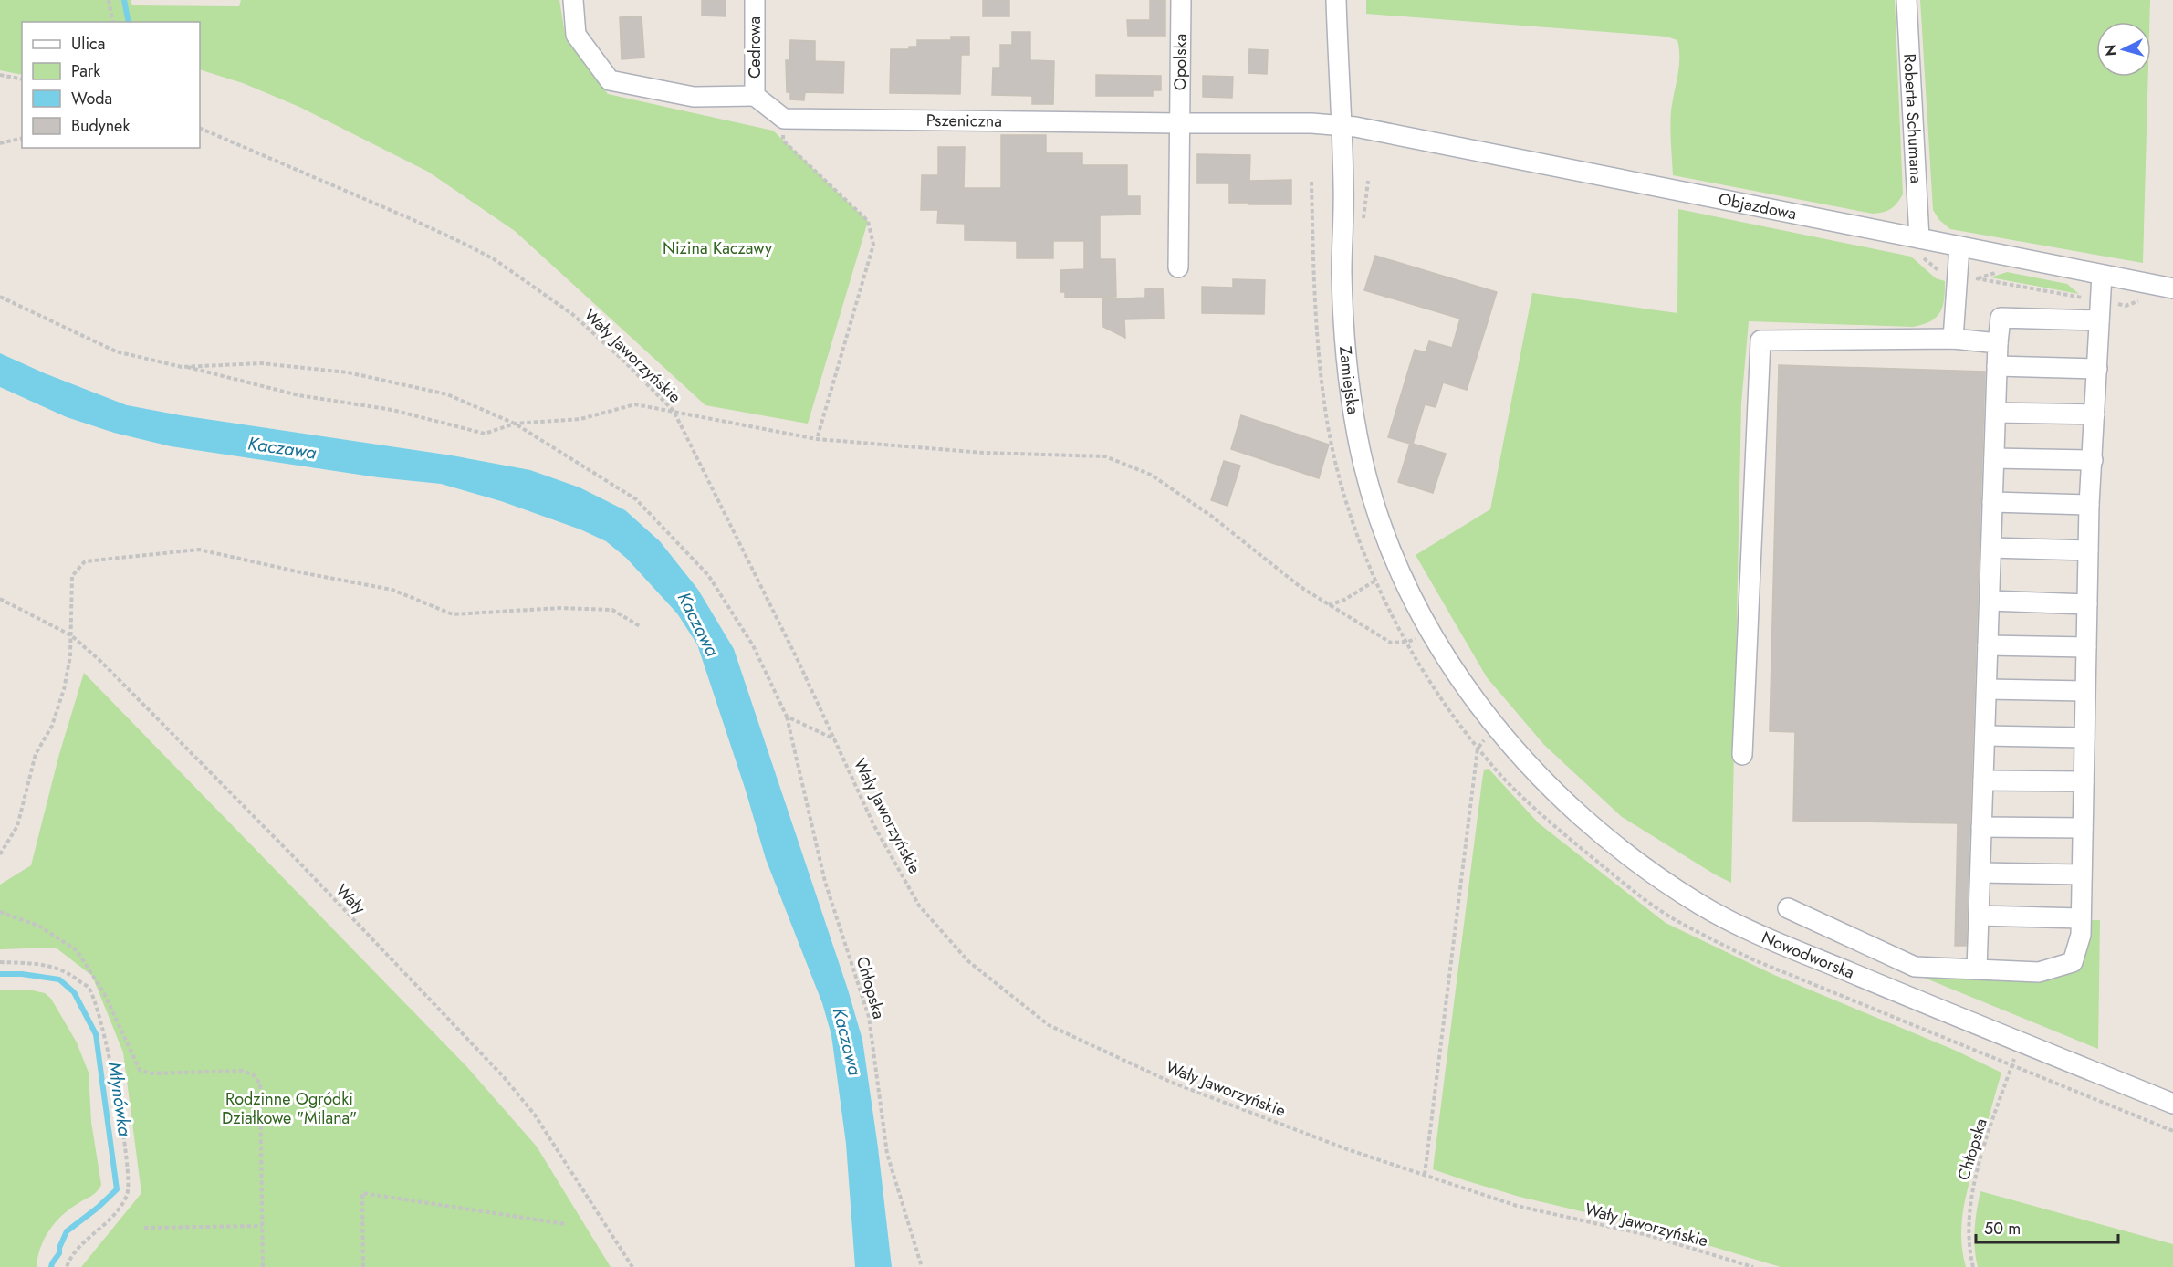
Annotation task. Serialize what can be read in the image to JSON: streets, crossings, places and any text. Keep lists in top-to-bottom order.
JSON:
{
  "streets": {
    "street": [
      "Cedrowa",
      "Opolska",
      "Roberta Schumana",
      "Pszeniczna",
      "Objazdowa",
      "Zamiejska",
      "Nowodworska"
    ],
    "path": ["Wały Jaworzyńskie", "Wały", "Chłopska"]
  },
  "crossings": [
    ["Opolska", "Pszeniczna"],
    ["Roberta Schumana", "Objazdowa"],
    ["Pszeniczna", "Objazdowa"],
    ["Pszeniczna", "Zamiejska"],
    ["Objazdowa", "Zamiejska"],
    ["Zamiejska", "Nowodworska"],
    ["Nowodworska", "Chłopska"]
  ],
  "water": ["Kaczawa", "Młynówka"],
  "parks": ["Nizina Kaczawy", "Rodzinne Ogródki Działkowe \"Milana\""],
  "legend": [
    "Ulica",
    "Park",
    "Woda",
    "Budynek"
  ],
  "scale_bar": "50 m",
  "north": "left"
}
